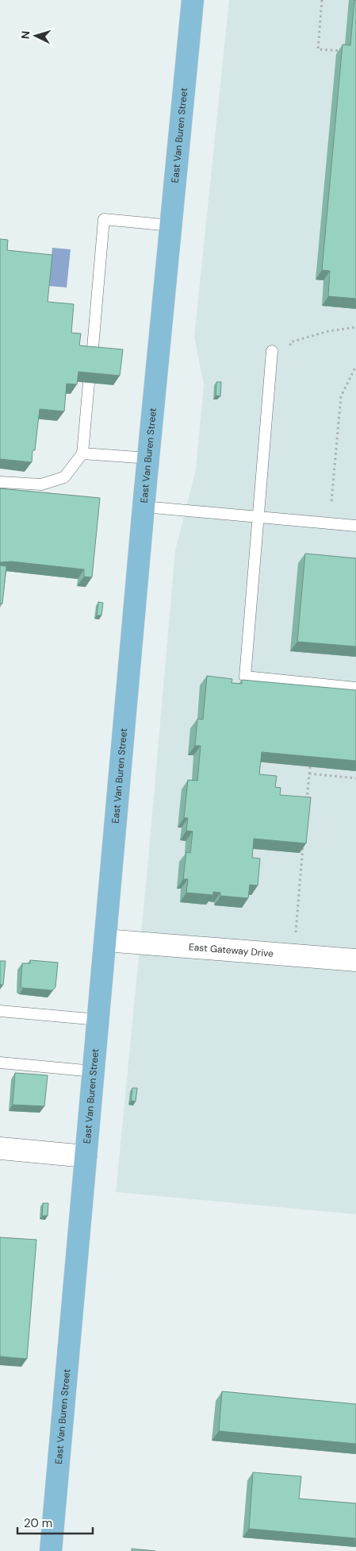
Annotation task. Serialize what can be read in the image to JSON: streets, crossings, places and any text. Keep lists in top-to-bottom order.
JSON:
{
  "streets": {
    "main road": ["East Van Buren Street"],
    "street": ["East Gateway Drive"]
  },
  "crossings": [
    ["East Van Buren Street", "East Gateway Drive"]
  ],
  "scale_bar": "20 m",
  "north": "left"
}
